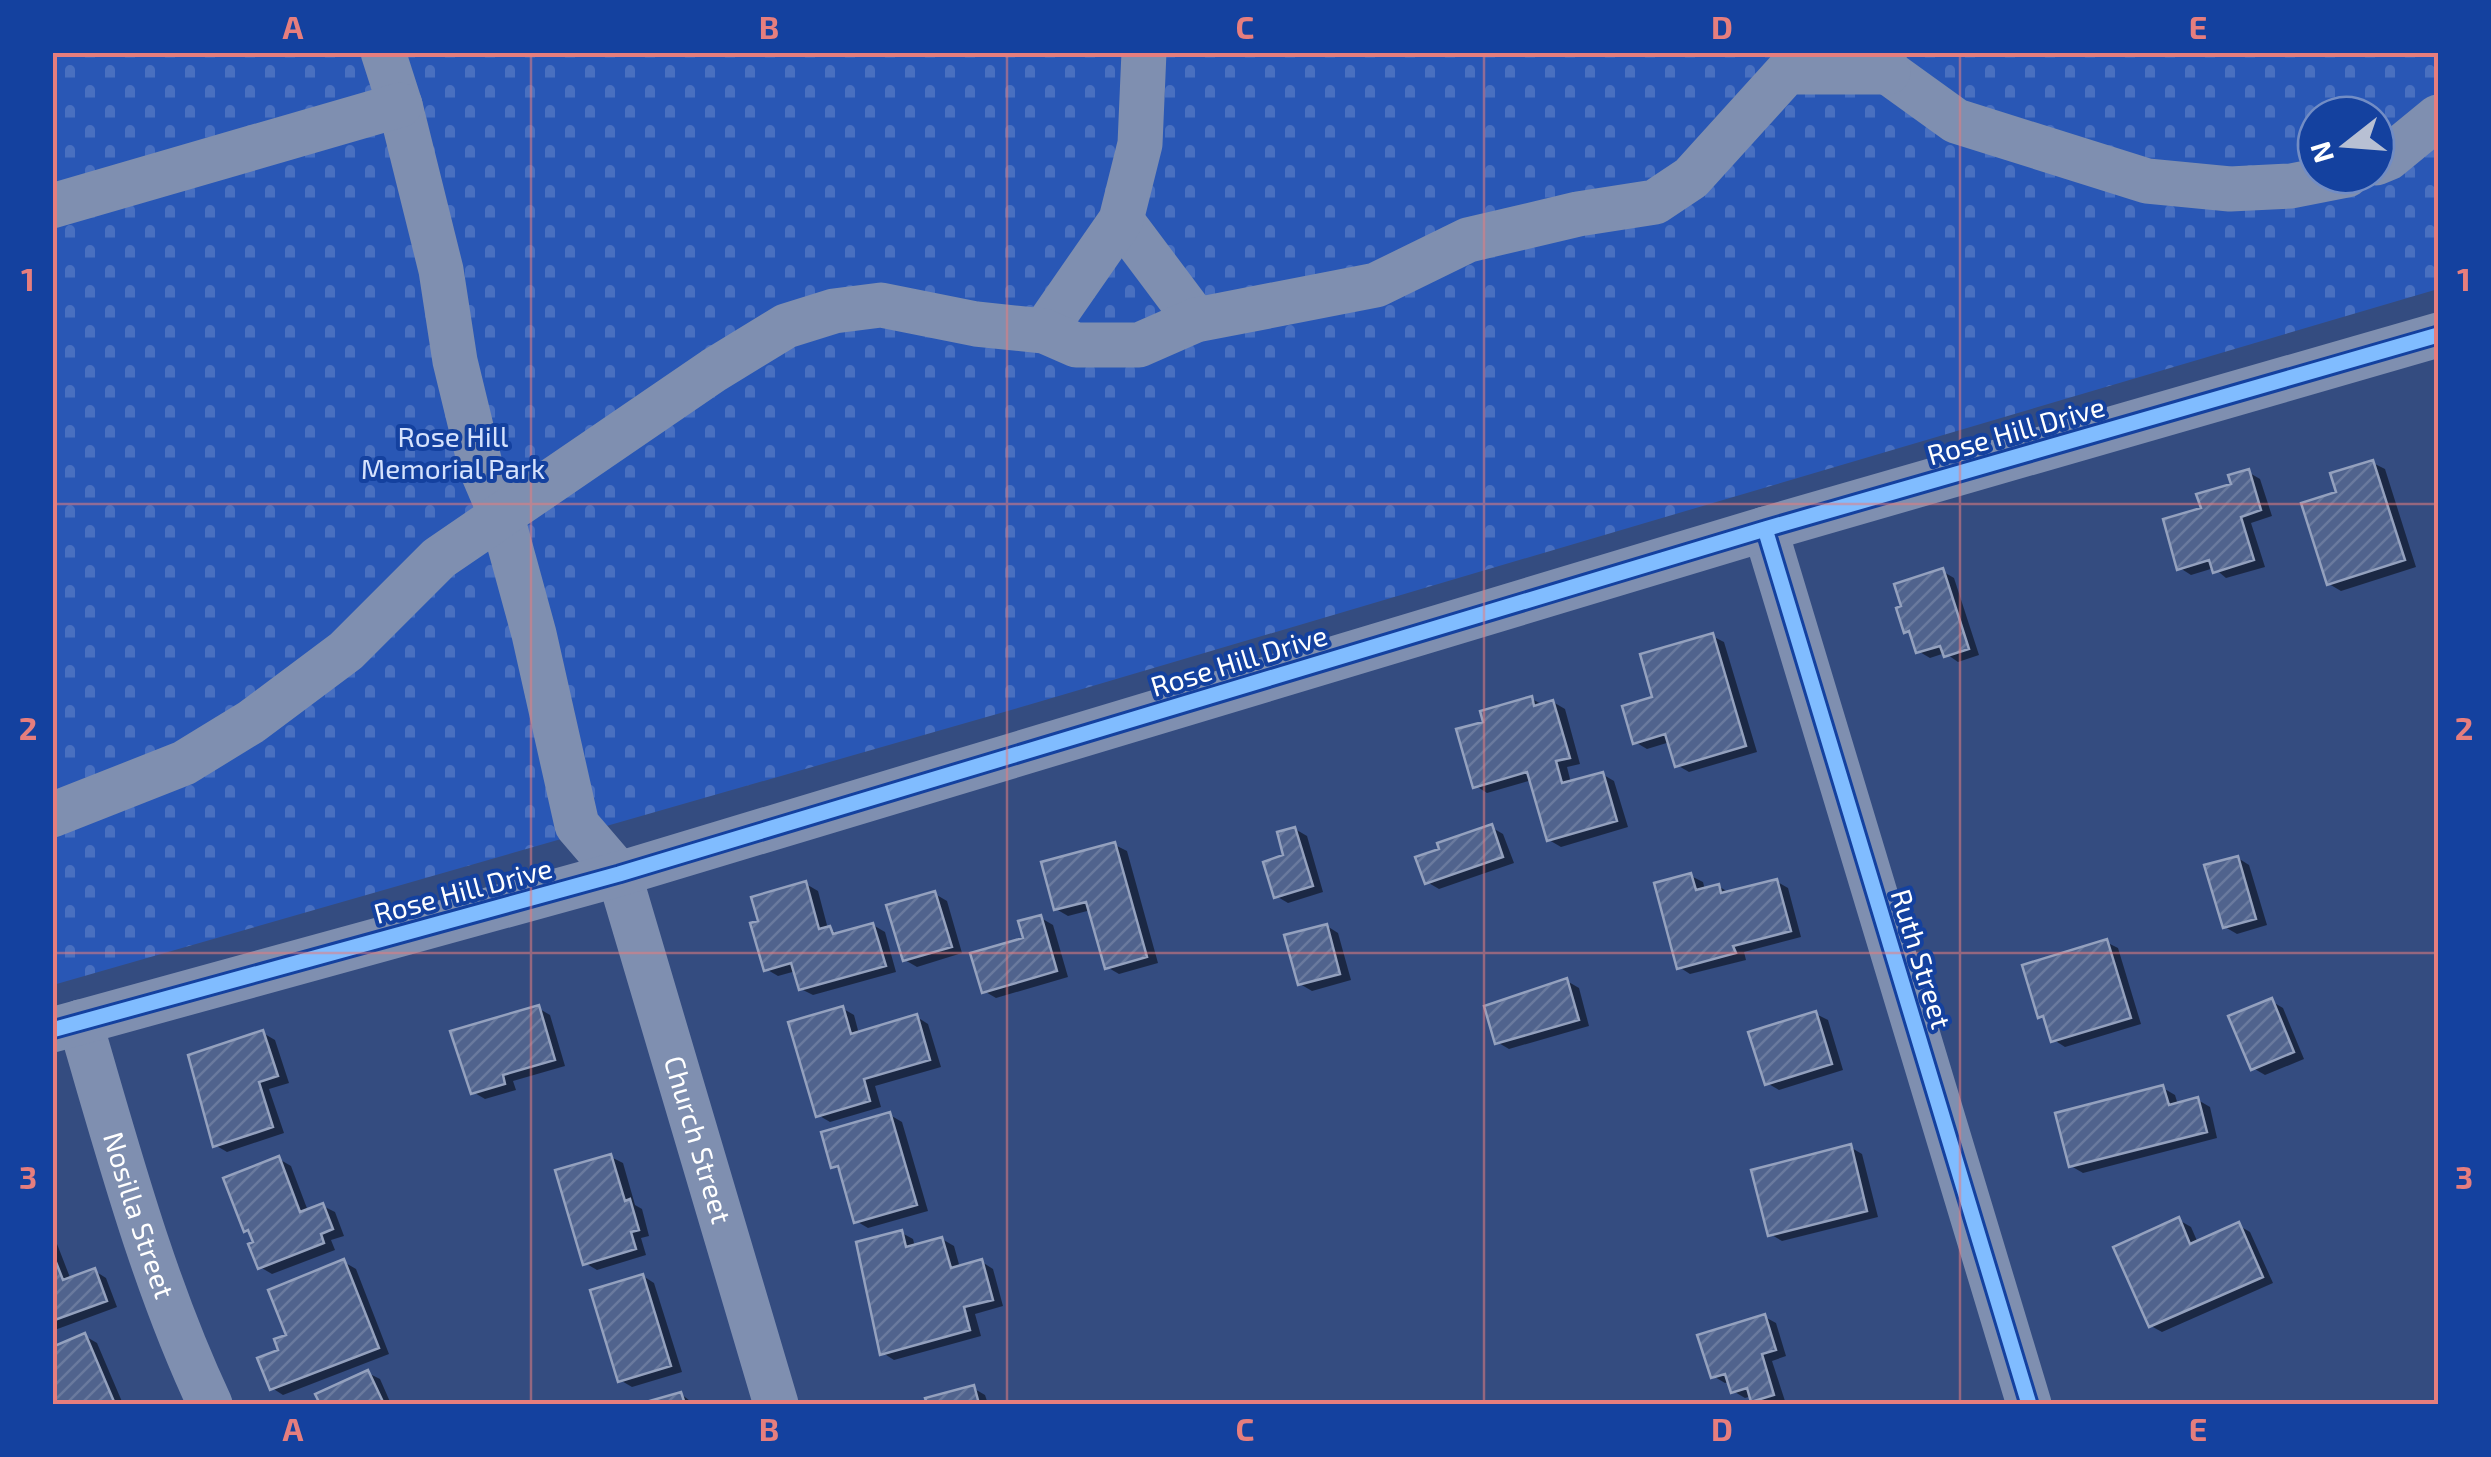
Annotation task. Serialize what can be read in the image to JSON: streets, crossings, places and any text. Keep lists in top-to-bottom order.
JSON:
{
  "streets": {
    "street": [
      "Rose Hill Drive",
      "Ruth Street",
      "Church Street",
      "Nosilla Street"
    ]
  },
  "crossings": [
    ["Rose Hill Drive", "Ruth Street"],
    ["Rose Hill Drive", "Church Street"],
    ["Rose Hill Drive", "Nosilla Street"]
  ],
  "parks": ["Rose Hill Memorial Park"],
  "north": "left",
  "grid": {
    "columns": [
      "A",
      "B",
      "C",
      "D",
      "E"
    ],
    "rows": ["1", "2", "3"]
  }
}
